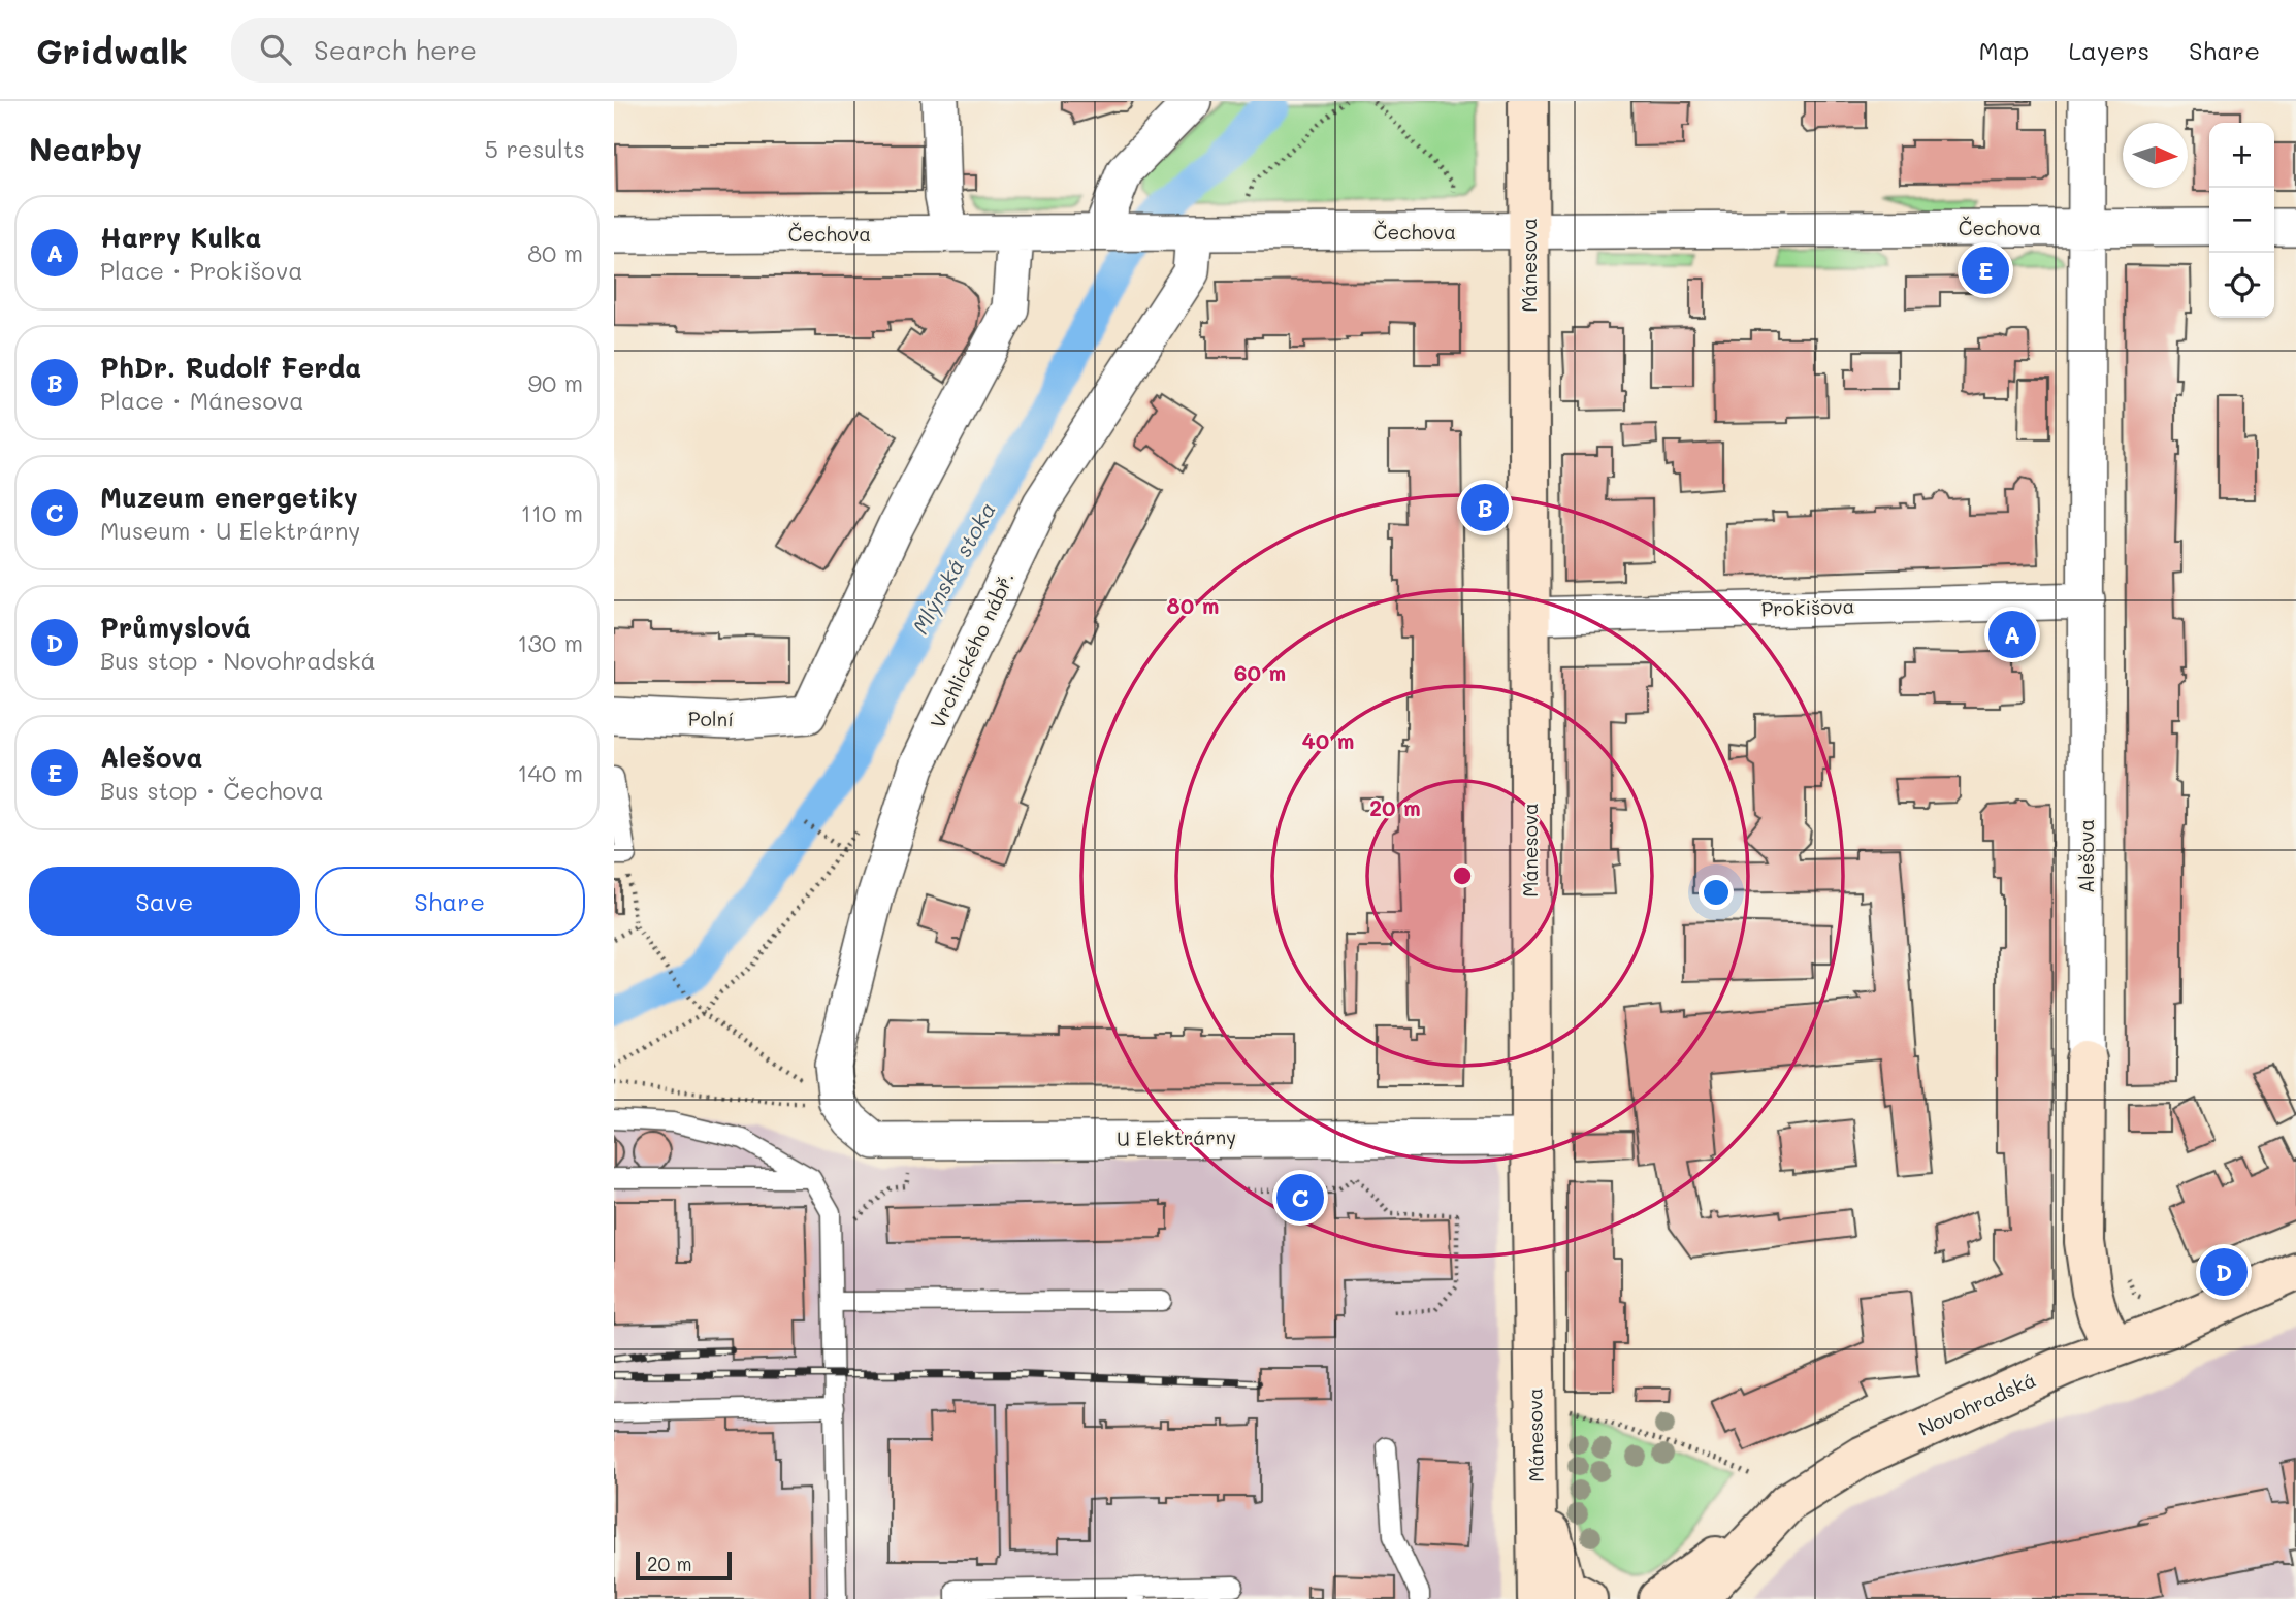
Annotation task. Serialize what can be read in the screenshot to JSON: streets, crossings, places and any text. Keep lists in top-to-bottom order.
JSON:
{
  "streets": {
    "main road": ["Mánesova", "Alešova", "Novohradská"],
    "street": [
      "Čechova",
      "Prokišova",
      "Vrchlického nábř.",
      "Polní",
      "U Elektrárny"
    ]
  },
  "crossings": [
    ["Čechova", "Mánesova"],
    ["Čechova", "Vrchlického nábř."],
    ["Čechova", "Polní"],
    ["Čechova", "Alešova"],
    ["Mánesova", "Prokišova"],
    ["Mánesova", "U Elektrárny"],
    ["Prokišova", "Alešova"],
    ["Vrchlického nábř.", "U Elektrárny"],
    ["Alešova", "Novohradská"]
  ],
  "water": ["Mlýnská stoka"],
  "scale_bar": "20 m",
  "north": "right",
  "page": {
    "header": "Gridwalk",
    "search": "Search here",
    "nav": ["Map", "Layers", "Share"],
    "heading": ["Nearby", "5 results"],
    "map_buttons": ["+", "−"],
    "list": [
      {
        "mark": "A",
        "name": "Harry Kulka",
        "note": "Place · Prokišova",
        "value": "80 m"
      },
      {
        "mark": "B",
        "name": "PhDr. Rudolf Ferda",
        "note": "Place · Mánesova",
        "value": "90 m"
      },
      {
        "mark": "C",
        "name": "Muzeum energetiky",
        "note": "Museum · U Elektrárny",
        "value": "110 m"
      },
      {
        "mark": "D",
        "name": "Průmyslová",
        "note": "Bus stop · Novohradská",
        "value": "130 m"
      },
      {
        "mark": "E",
        "name": "Alešova",
        "note": "Bus stop · Čechova",
        "value": "140 m"
      }
    ],
    "pins": [
      "E",
      "B",
      "A",
      "C",
      "D"
    ],
    "buttons": ["Save", "Share"],
    "scale": "20 m"
  },
  "rings": [
    "80 m",
    "60 m",
    "40 m",
    "20 m"
  ]
}
